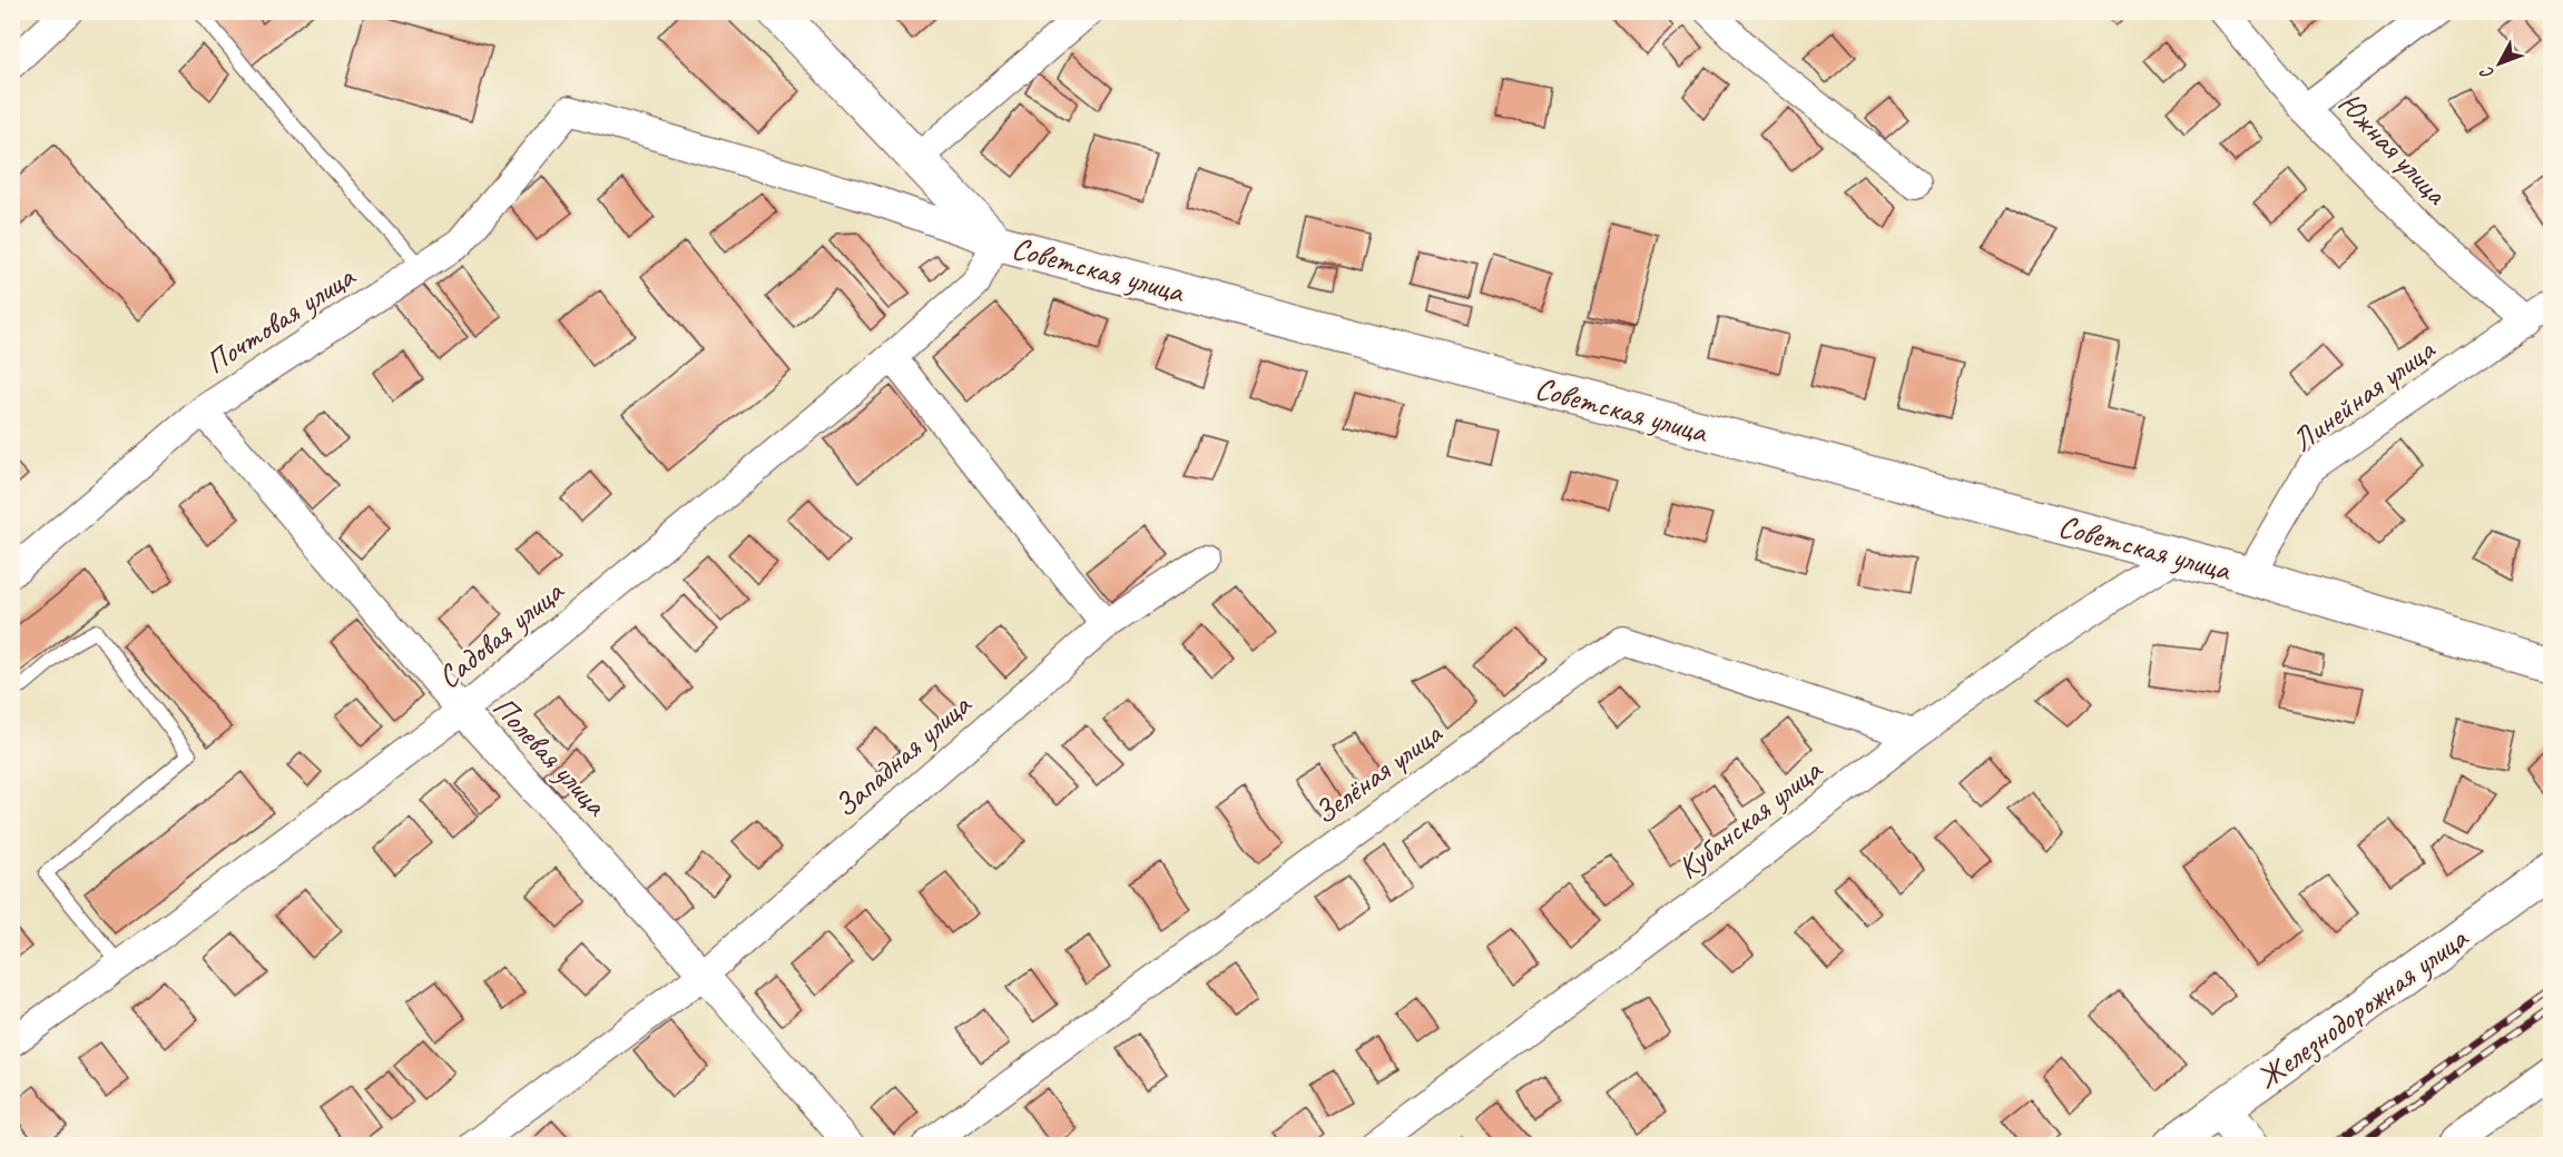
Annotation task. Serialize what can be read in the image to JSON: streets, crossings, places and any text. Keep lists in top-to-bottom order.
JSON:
{
  "streets": {
    "street": [
      "Южная улица",
      "Советская улица",
      "Почтовая улица",
      "Линейная улица",
      "Садовая улица",
      "Полевая улица",
      "Западная улица",
      "Зелёная улица",
      "Кубанская улица",
      "Железнодорожная улица"
    ]
  },
  "crossings": [
    ["Южная улица", "Линейная улица"],
    ["Советская улица", "Почтовая улица"],
    ["Советская улица", "Линейная улица"],
    ["Советская улица", "Садовая улица"],
    ["Советская улица", "Кубанская улица"],
    ["Почтовая улица", "Садовая улица"],
    ["Почтовая улица", "Полевая улица"],
    ["Садовая улица", "Полевая улица"],
    ["Полевая улица", "Западная улица"],
    ["Зелёная улица", "Кубанская улица"]
  ],
  "north": "bottom left"
}
